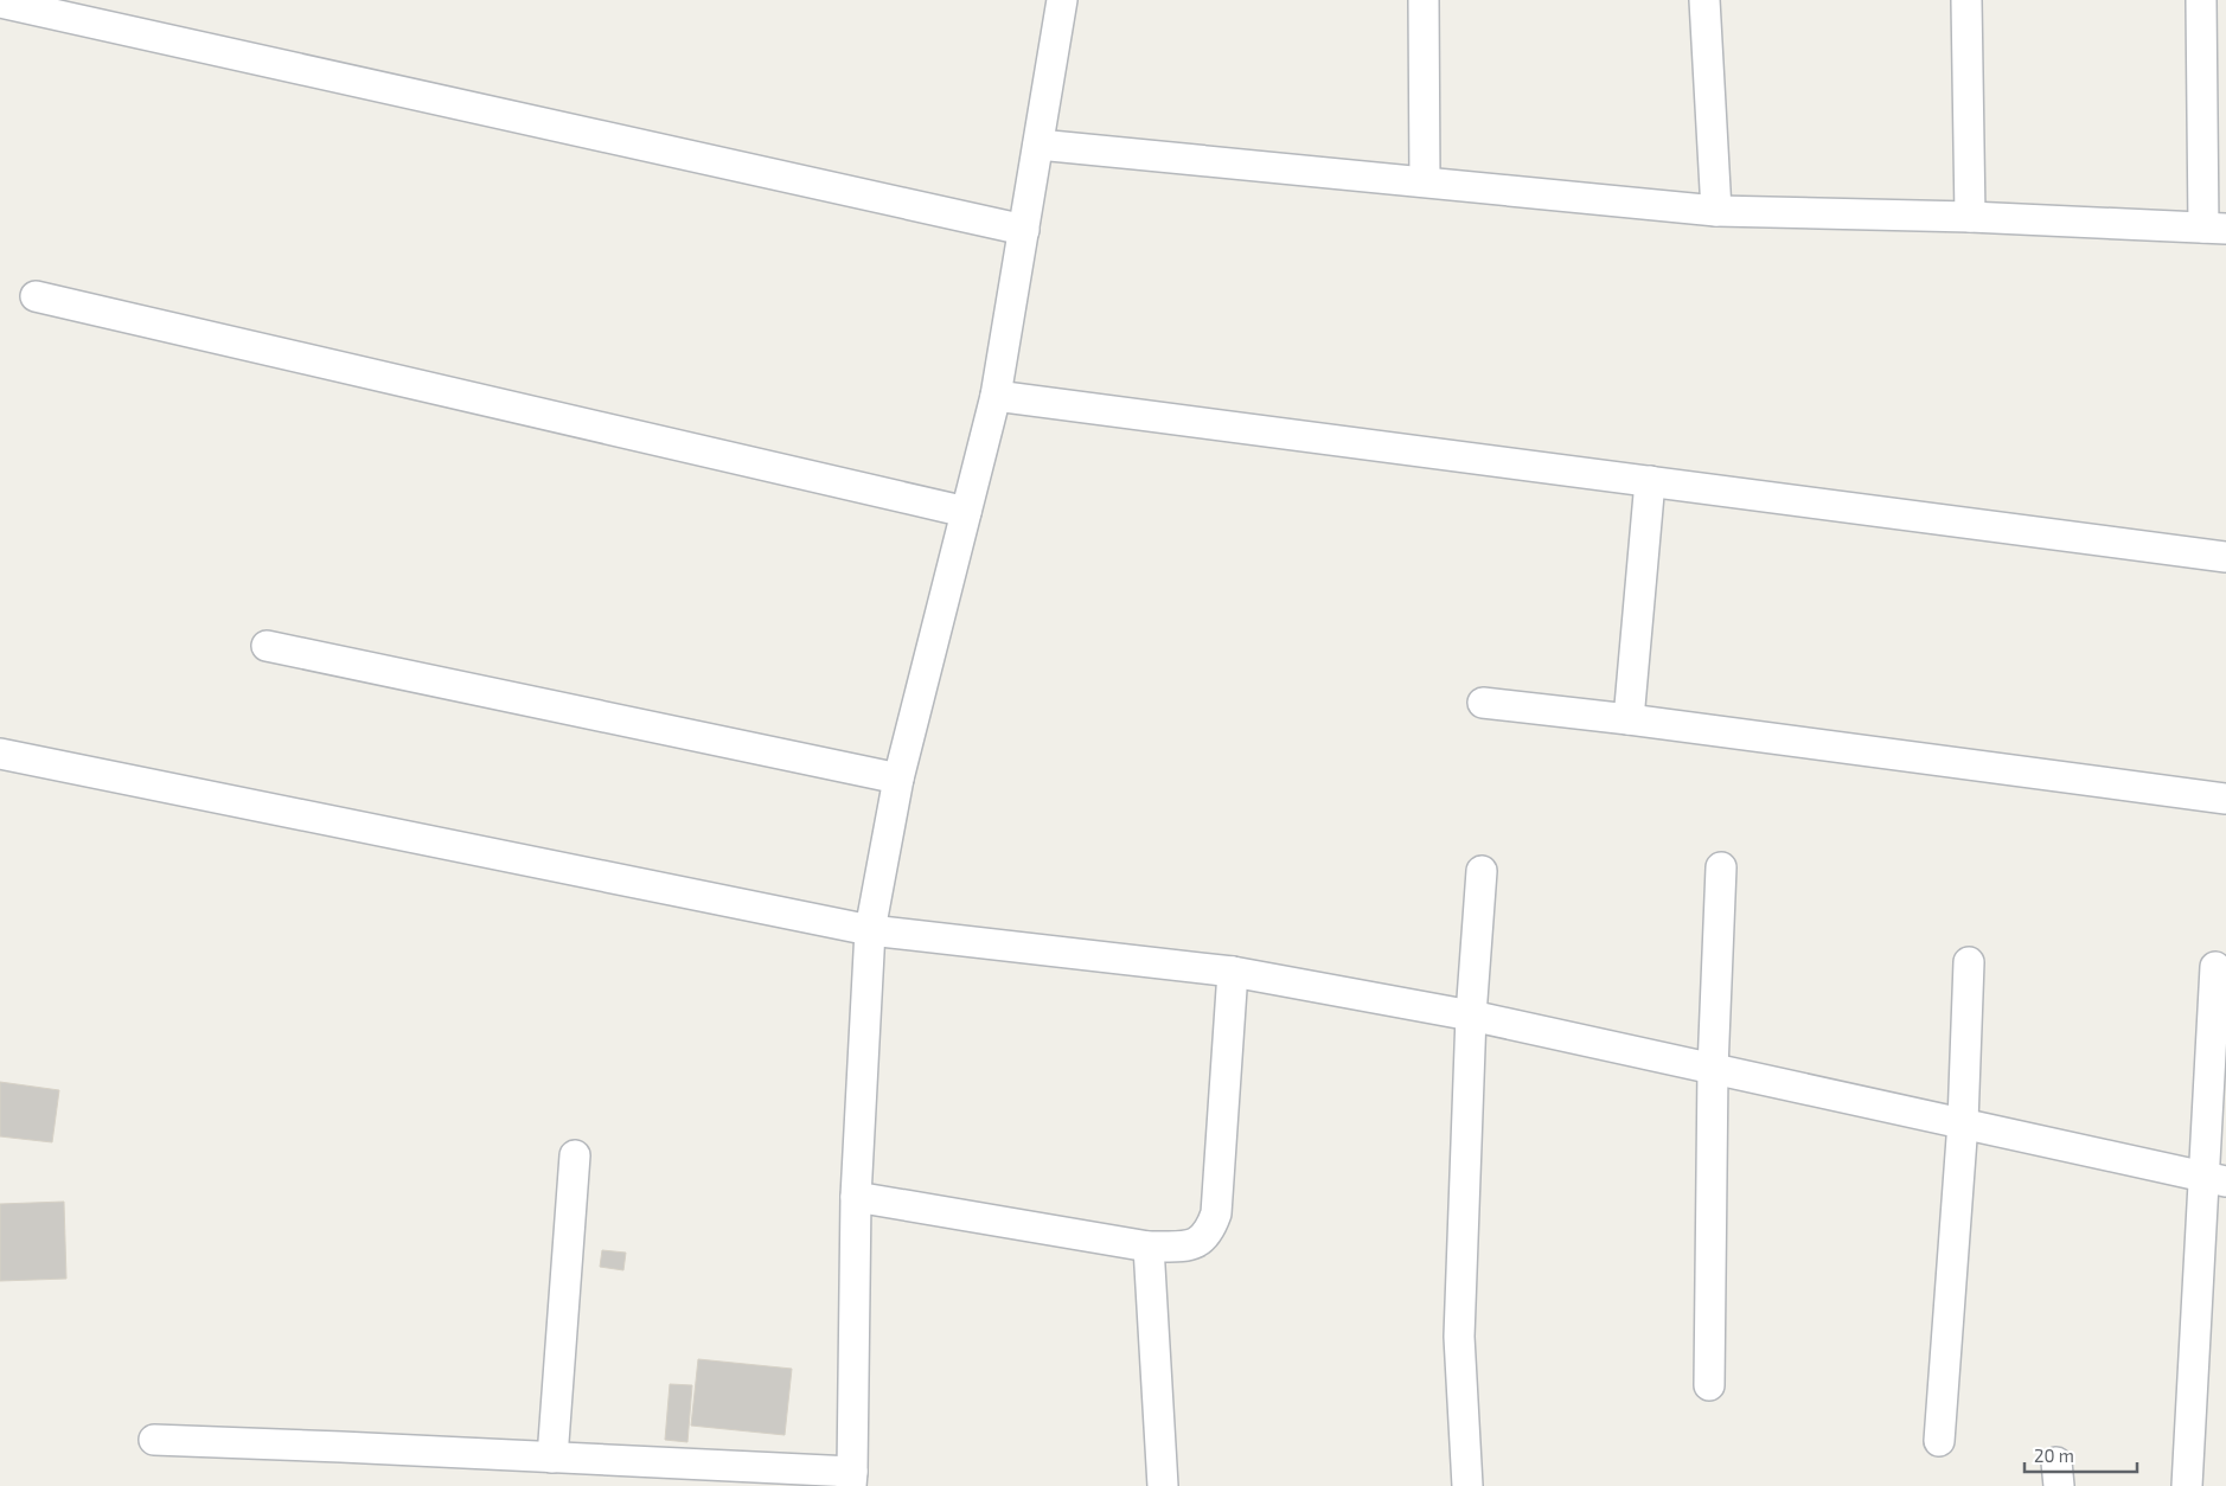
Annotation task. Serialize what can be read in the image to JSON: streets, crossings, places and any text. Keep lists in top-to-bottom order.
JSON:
{
  "scale_bar": "20 m"
}
